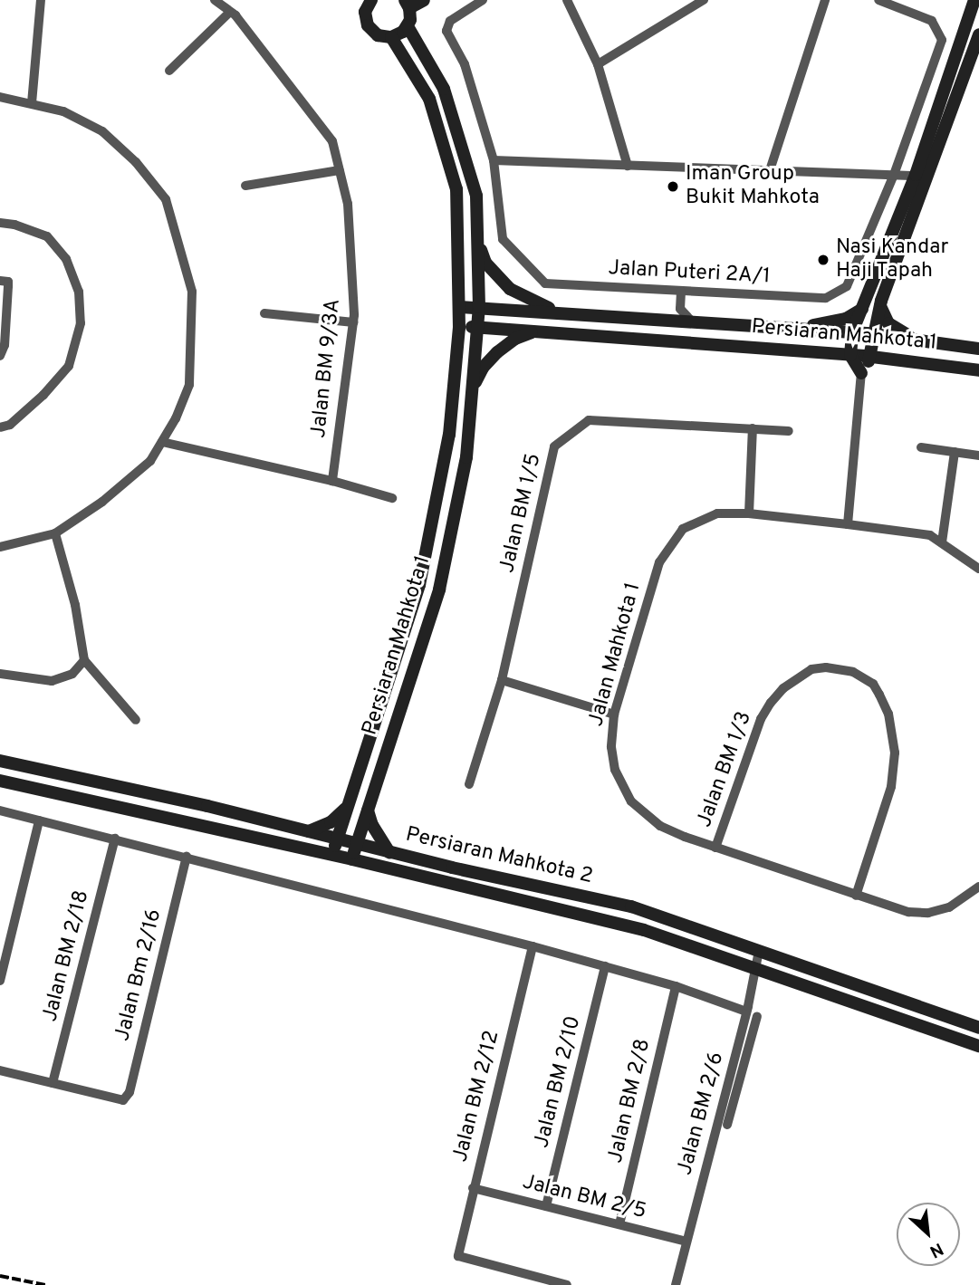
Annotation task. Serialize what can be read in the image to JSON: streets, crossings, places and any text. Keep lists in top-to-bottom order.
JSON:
{
  "streets": {
    "main road": ["Persiaran Mahkota 1", "Persiaran Mahkota 2"],
    "street": [
      "Jalan Puteri 2A/1",
      "Jalan BM 9/3A",
      "Jalan BM 1/5",
      "Jalan Mahkota 1",
      "Jalan BM 1/3",
      "Jalan BM 2/18",
      "Jalan Bm 2/16",
      "Jalan BM 2/10",
      "Jalan BM 2/12",
      "Jalan BM 2/8",
      "Jalan BM 2/6",
      "Jalan BM 2/5"
    ]
  },
  "crossings": [
    ["Persiaran Mahkota 1", "Persiaran Mahkota 2"],
    ["Jalan Mahkota 1", "Jalan BM 1/3"],
    ["Persiaran Mahkota 2", "Jalan BM 2/6"],
    ["Jalan BM 2/18", "Jalan Bm 2/16"],
    ["Jalan BM 2/10", "Jalan BM 2/5"],
    ["Jalan BM 2/12", "Jalan BM 2/5"],
    ["Jalan BM 2/8", "Jalan BM 2/5"],
    ["Jalan BM 2/6", "Jalan BM 2/5"]
  ],
  "places": ["Iman Group Bukit Mahkota", "Nasi Kandar Haji Tapah"],
  "north": "bottom right"
}
